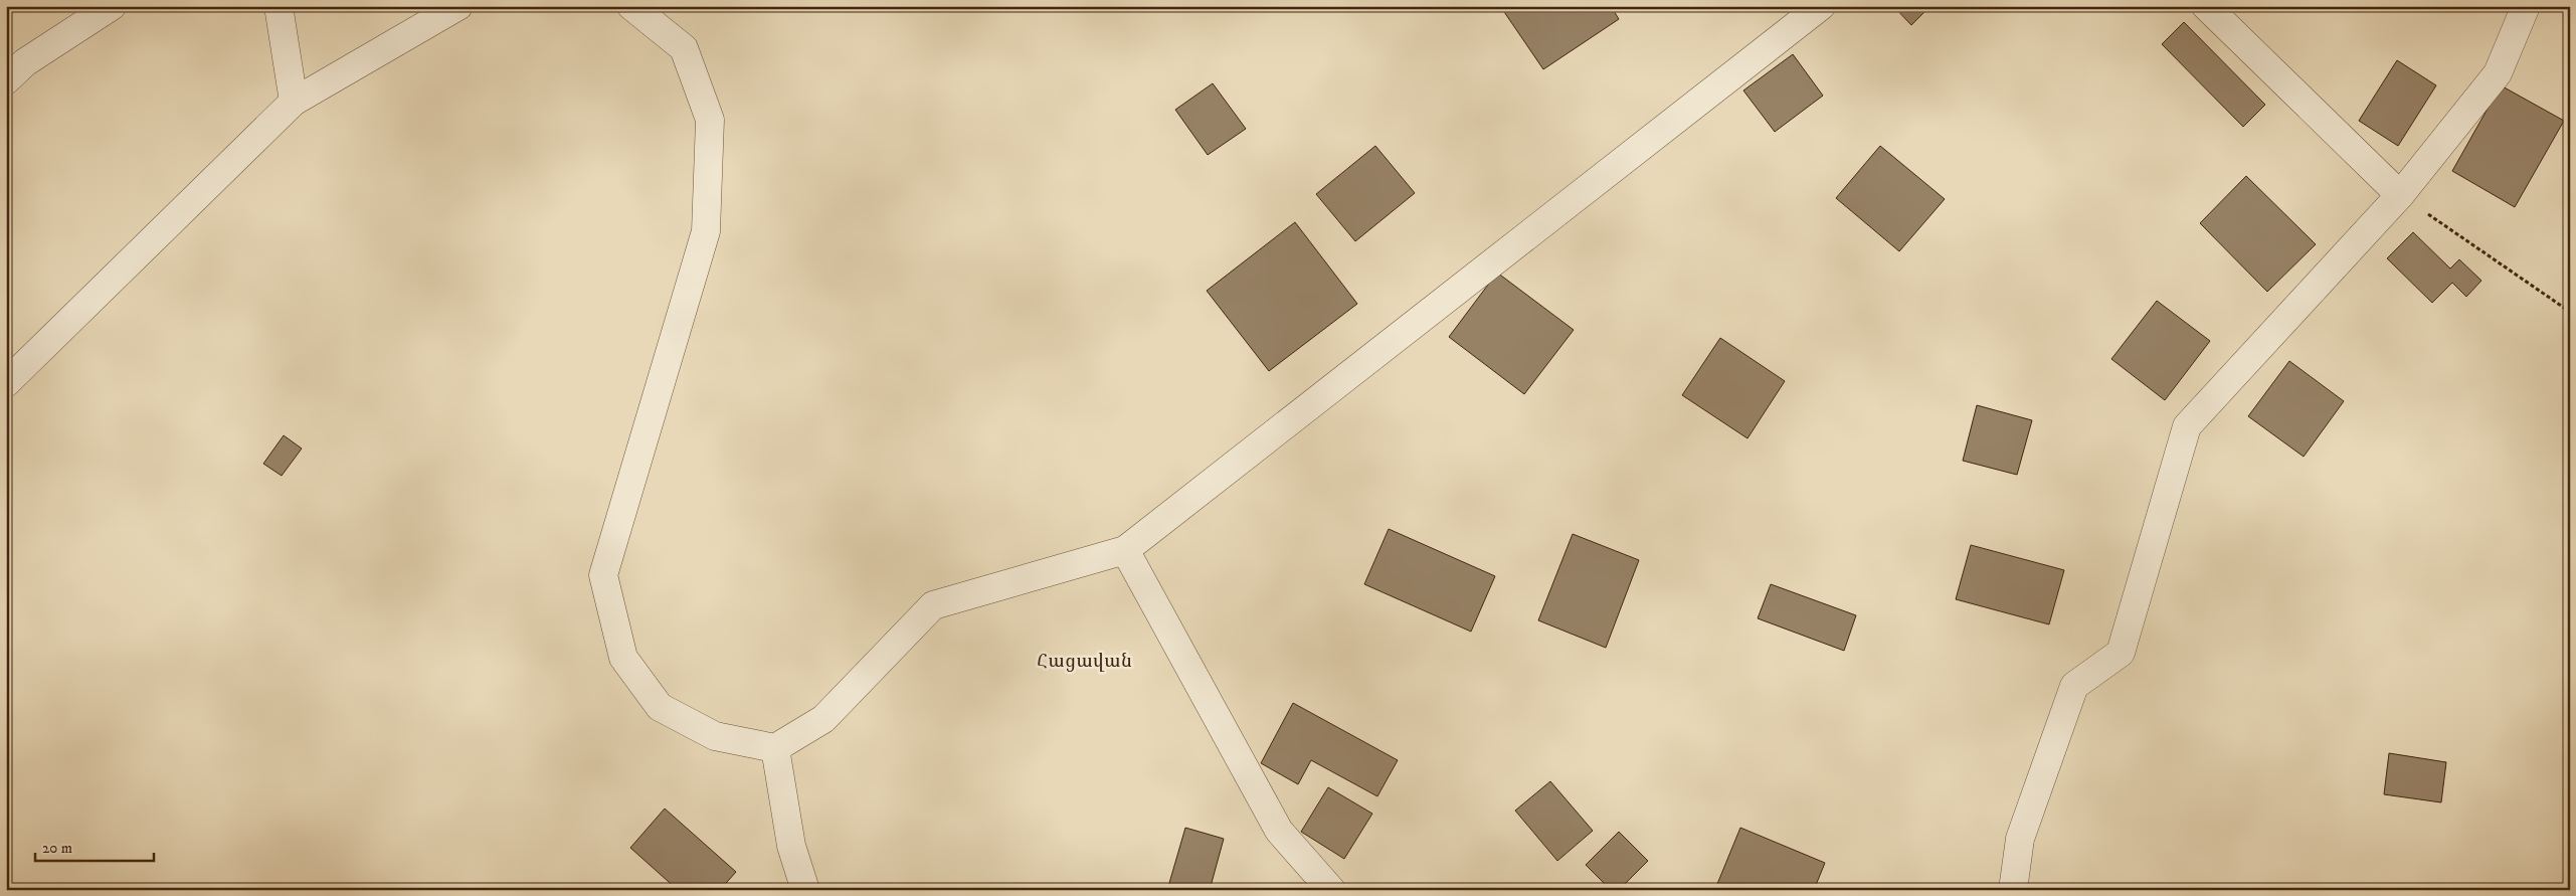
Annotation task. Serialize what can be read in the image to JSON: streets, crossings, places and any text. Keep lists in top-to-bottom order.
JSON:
{
  "districts": ["Հացավան"],
  "scale_bar": "20 m"
}
